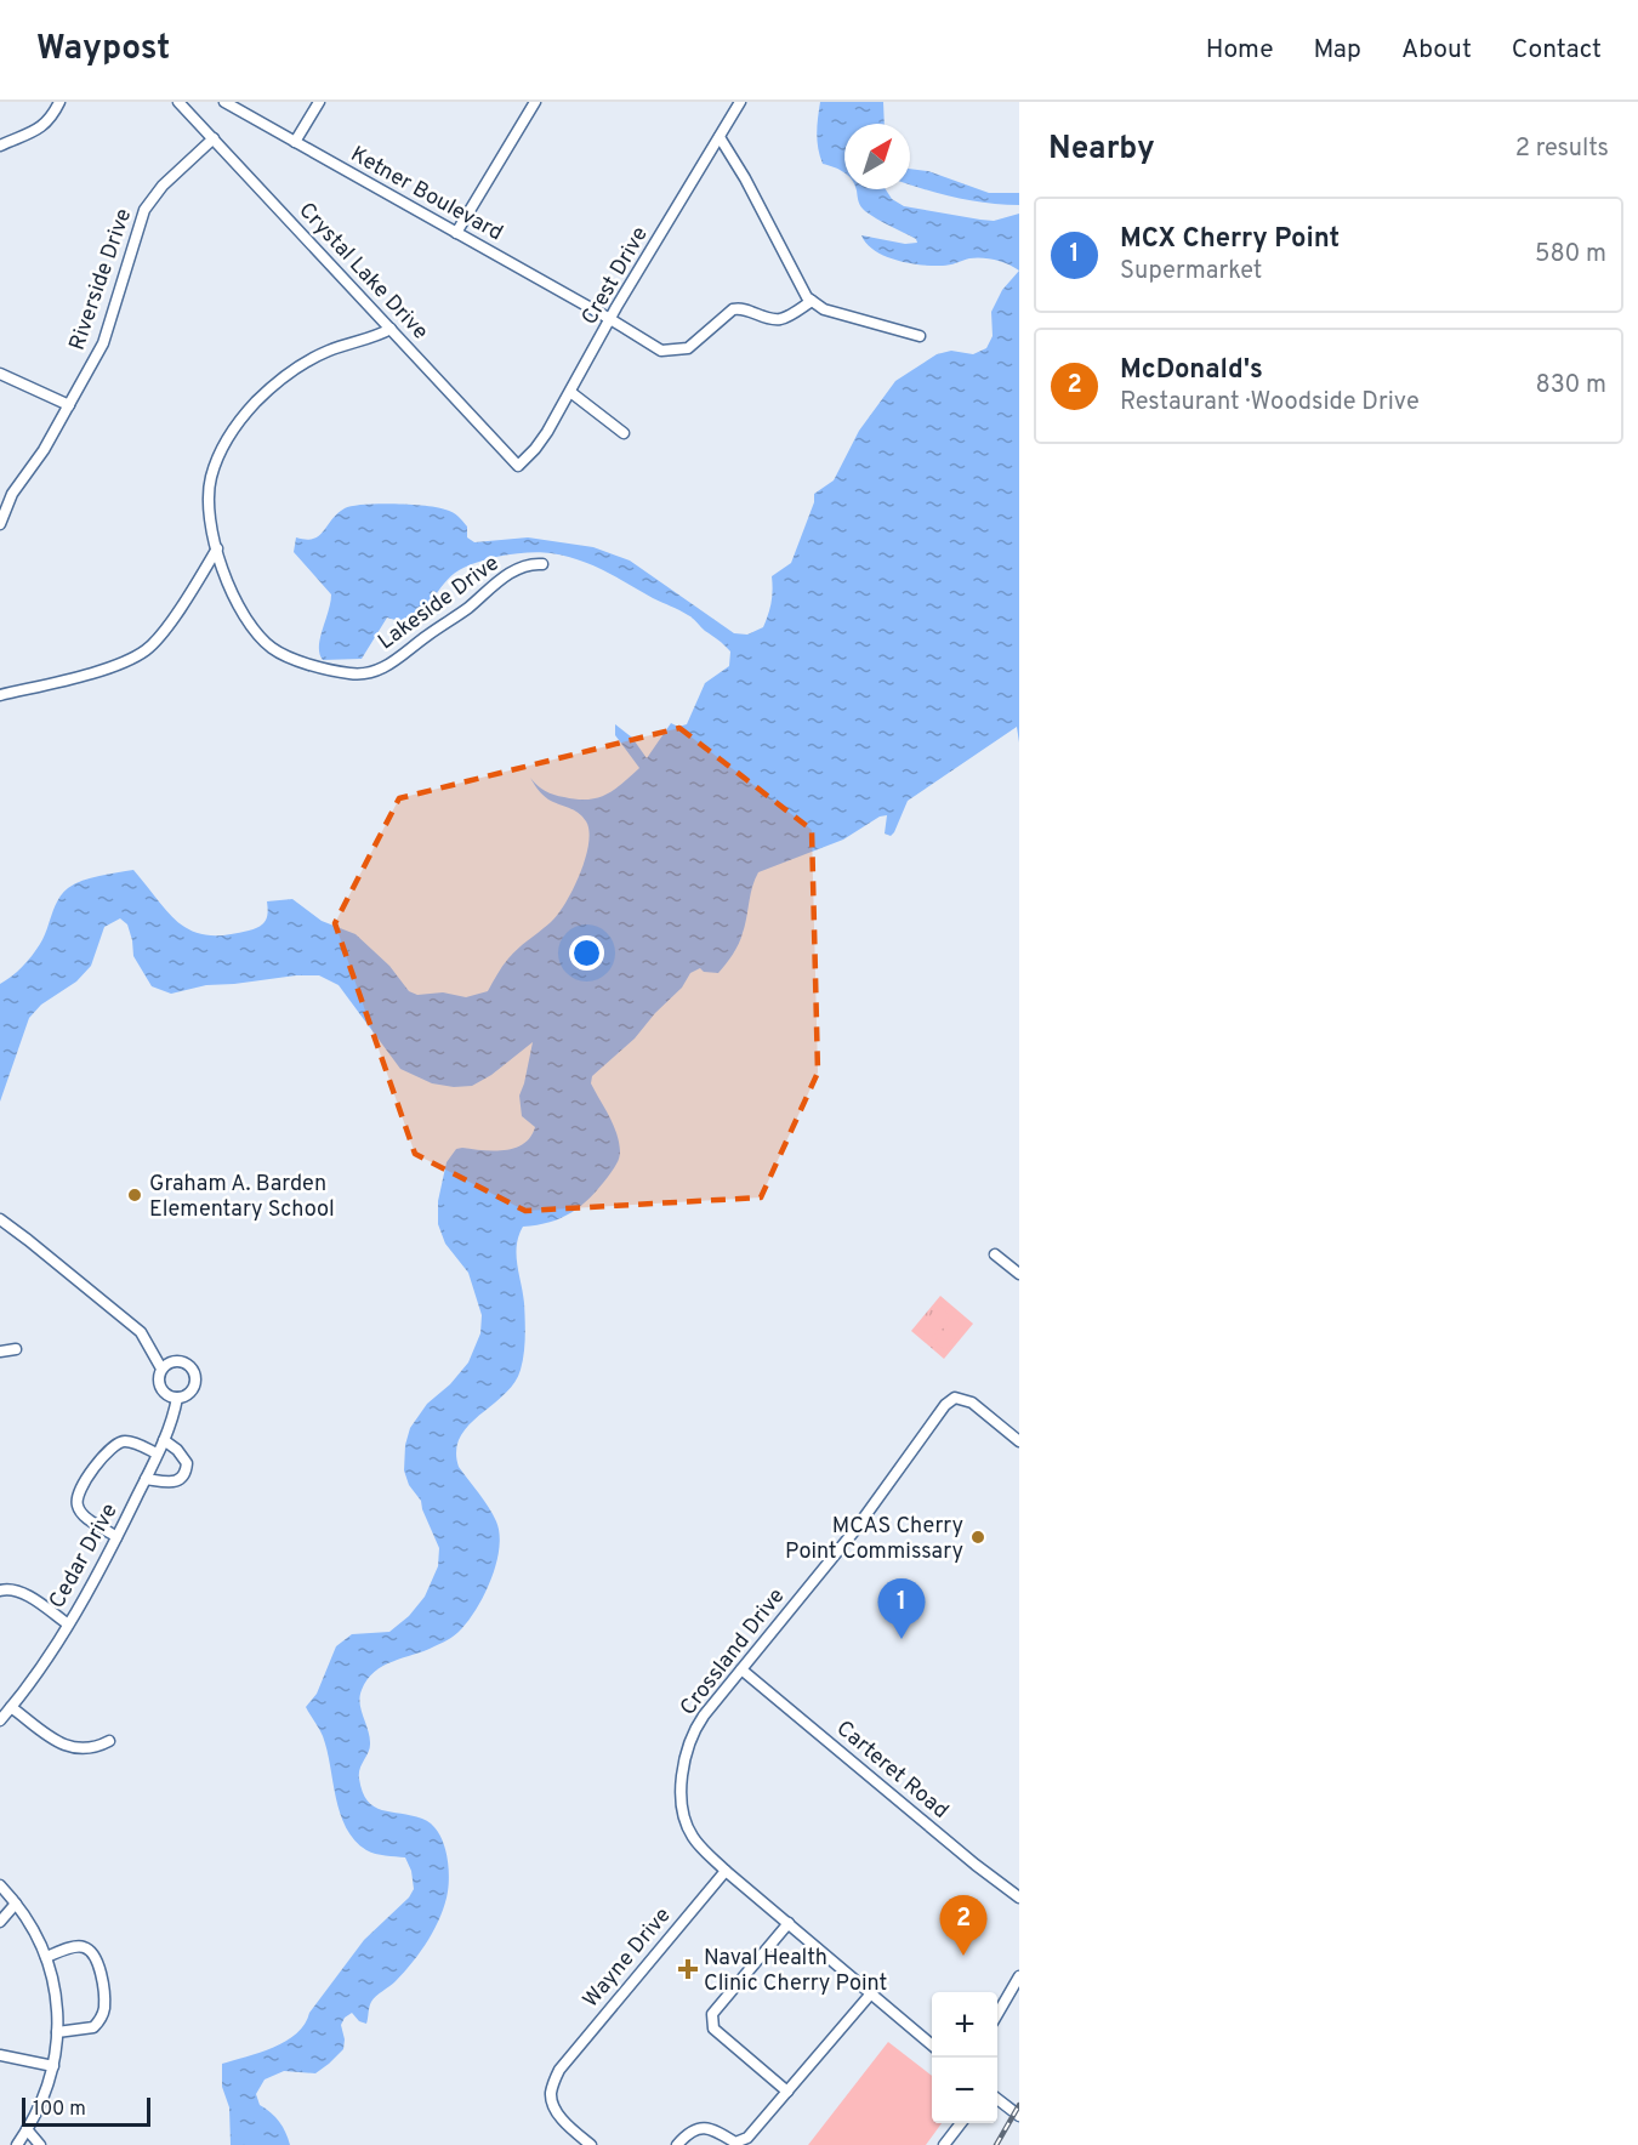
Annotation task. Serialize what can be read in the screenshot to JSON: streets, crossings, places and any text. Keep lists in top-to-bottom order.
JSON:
{
  "streets": {
    "street": [
      "Ketner Boulevard",
      "Crystal Lake Drive",
      "Crest Drive",
      "Riverside Drive",
      "Lakeside Drive",
      "Cedar Drive",
      "Crossland Drive",
      "Carteret Road",
      "Wayne Drive"
    ]
  },
  "crossings": [
    ["Ketner Boulevard", "Crest Drive"],
    ["Crystal Lake Drive", "Crest Drive"],
    ["Crystal Lake Drive", "Riverside Drive"],
    ["Crystal Lake Drive", "Lakeside Drive"],
    ["Crossland Drive", "Carteret Road"],
    ["Crossland Drive", "Wayne Drive"]
  ],
  "places": {
    "other": ["Graham A. Barden Elementary School", "MCAS Cherry Point Commissary"],
    "health": ["Naval Health Clinic Cherry Point"]
  },
  "scale_bar": "100 m",
  "north": "top right",
  "page": {
    "header": "Waypost",
    "nav": [
      "Home",
      "Map",
      "About",
      "Contact"
    ],
    "heading": ["Nearby", "2 results"],
    "list": [
      {
        "mark": "1",
        "name": "MCX Cherry Point",
        "note": "Supermarket",
        "value": "580 m"
      },
      {
        "mark": "2",
        "name": "McDonald's",
        "note": "Restaurant · Woodside Drive",
        "value": "830 m"
      }
    ],
    "pins": ["1", "2"],
    "map_buttons": ["+", "−"],
    "scale": "100 m"
  }
}
